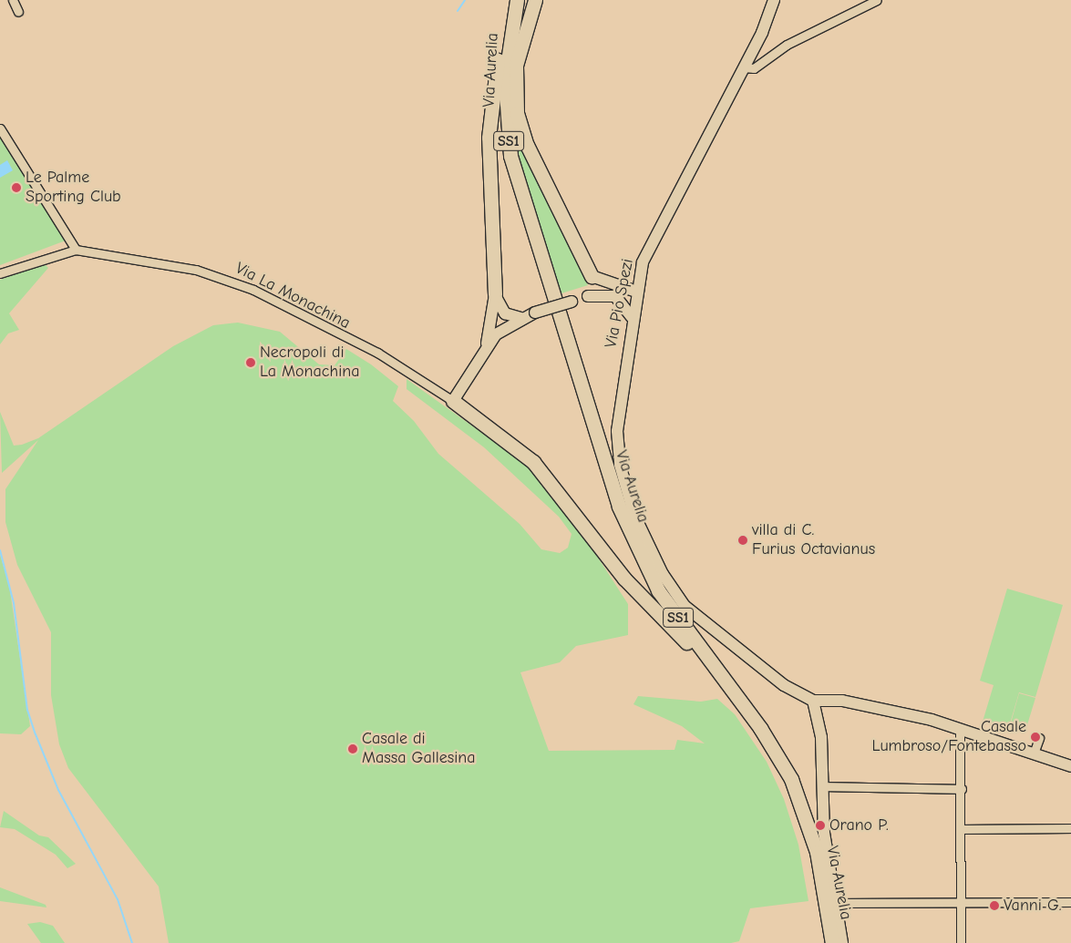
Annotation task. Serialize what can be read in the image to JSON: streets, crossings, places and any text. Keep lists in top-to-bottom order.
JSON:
{
  "streets": {
    "highway": ["Via Aurelia", "SS1"],
    "street": ["Via La Monachina", "Via Pio Spezi"]
  },
  "crossings": [
    ["Via Aurelia", "Via Pio Spezi"]
  ],
  "places": [
    "Le Palme Sporting Club",
    "Necropoli di La Monachina",
    "villa di C. Furius Octavianus",
    "Casale Lumbroso/Fontebasso",
    "Casale di Massa Gallesina",
    "Orano P.",
    "Vanni G."
  ]
}
